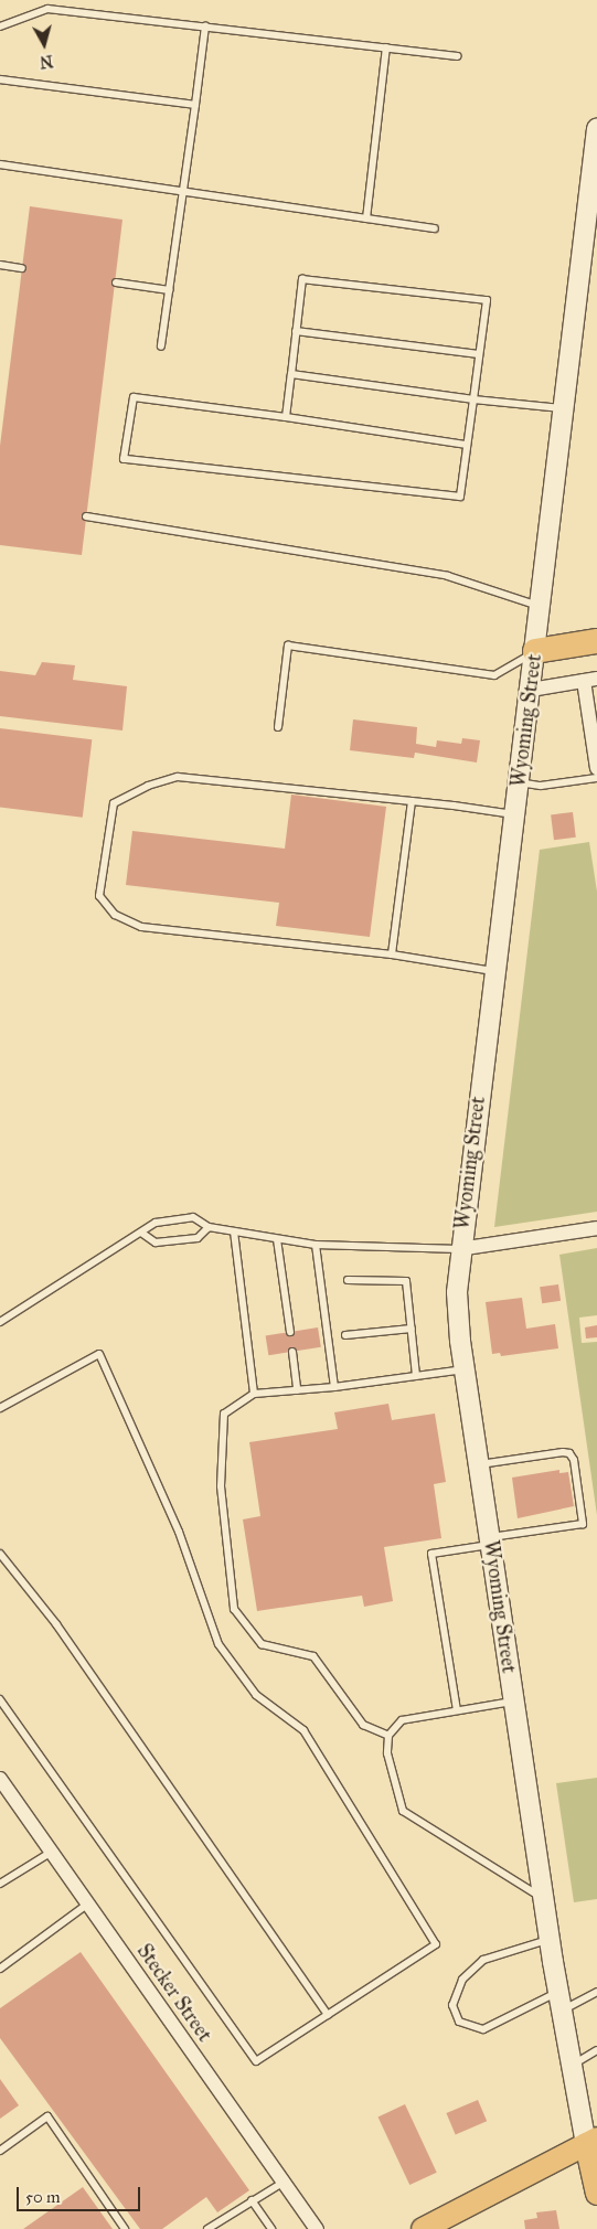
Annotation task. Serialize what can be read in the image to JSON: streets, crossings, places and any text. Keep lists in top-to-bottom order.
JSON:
{
  "streets": {
    "main road": ["Wyoming Street"],
    "street": ["Stecker Street"]
  },
  "scale_bar": "50 m",
  "north": "bottom"
}
